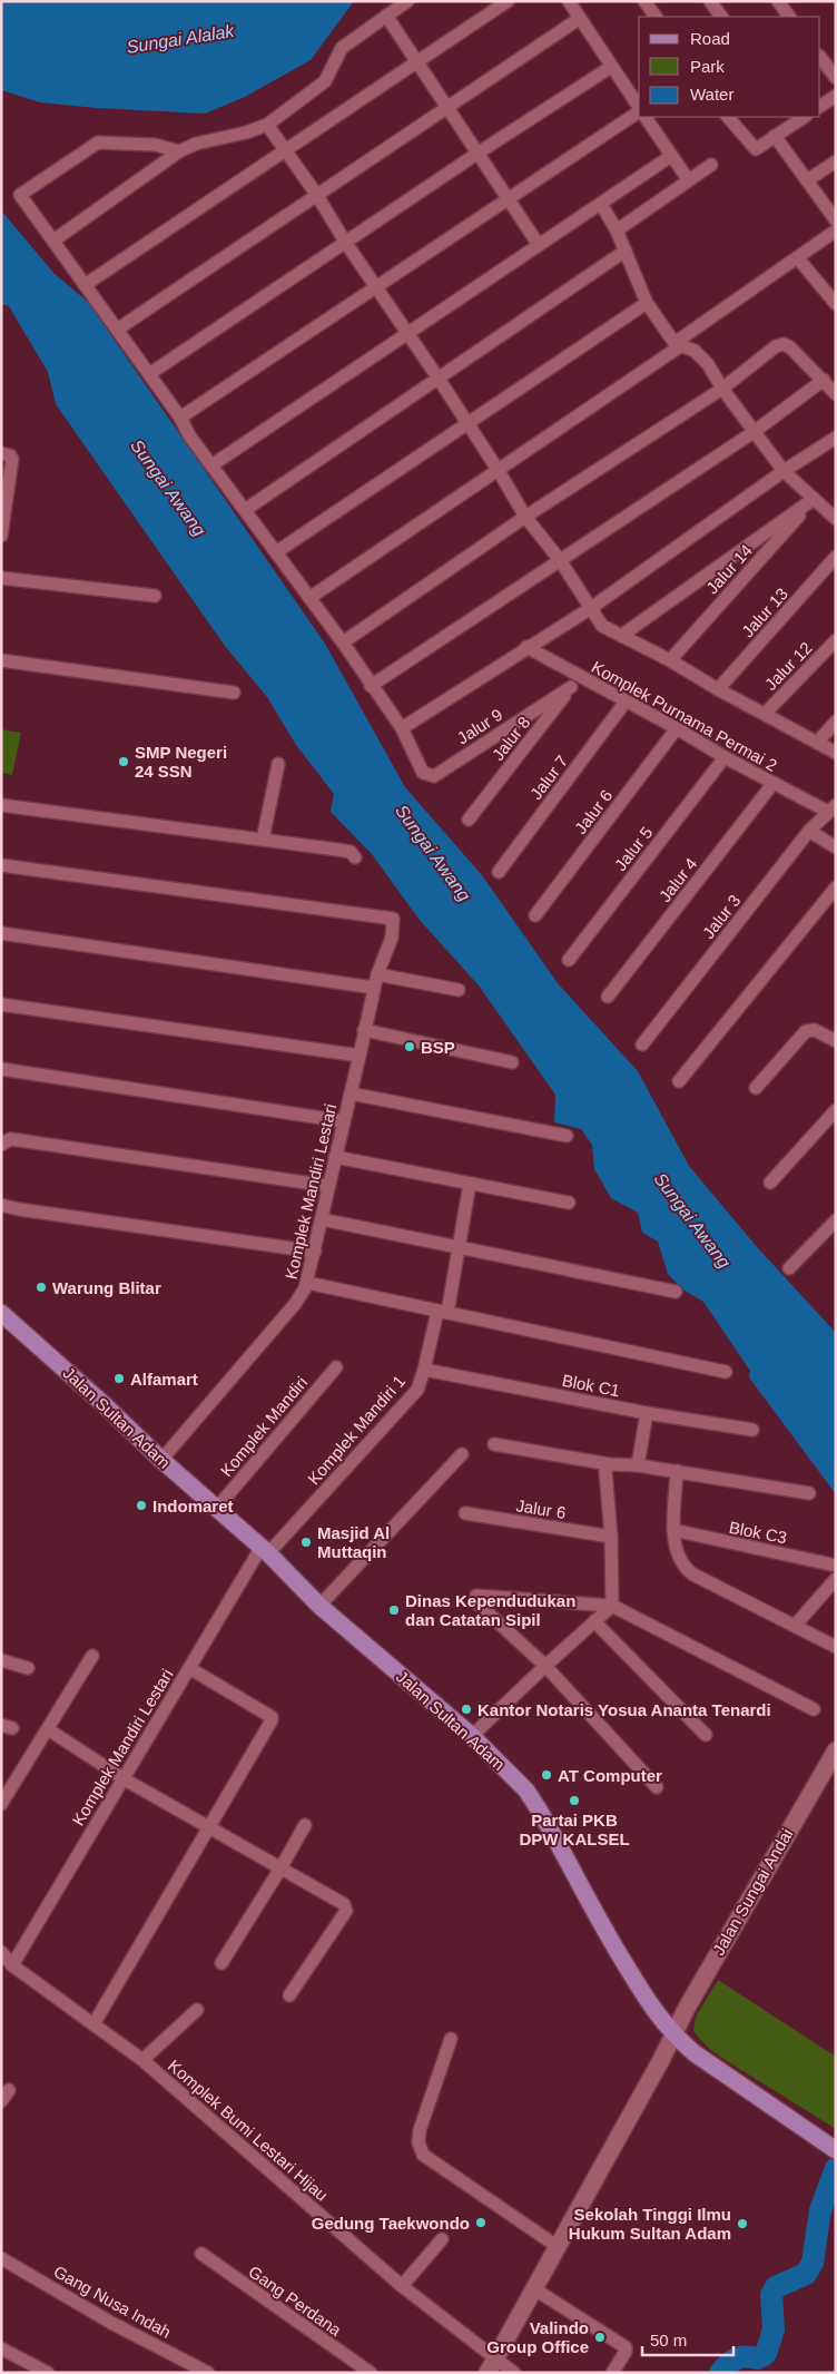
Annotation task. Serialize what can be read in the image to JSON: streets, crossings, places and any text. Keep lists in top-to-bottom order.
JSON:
{
  "streets": {
    "main road": ["Jalan Sultan Adam", "Jalan Sungai Andai"],
    "street": [
      "Jalur 14",
      "Jalur 13",
      "Jalur 12",
      "Komplek Purnama Permai 2",
      "Jalur 9",
      "Jalur 8",
      "Jalur 7",
      "Jalur 6",
      "Jalur 5",
      "Jalur 4",
      "Jalur 3",
      "Komplek Mandiri Lestari",
      "Blok C1",
      "Komplek Mandiri",
      "Komplek Mandiri 1",
      "Blok C3",
      "Komplek Bumi Lestari Hijau",
      "Gang Perdana",
      "Gang Nusa Indah"
    ]
  },
  "crossings": [
    ["Komplek Purnama Permai 2", "Jalur 8"],
    ["Komplek Purnama Permai 2", "Jalur 7"],
    ["Komplek Purnama Permai 2", "Jalur 6"],
    ["Komplek Purnama Permai 2", "Jalur 5"],
    ["Komplek Purnama Permai 2", "Jalur 4"],
    ["Komplek Purnama Permai 2", "Jalur 3"],
    ["Jalur 9", "Jalur 8"],
    ["Komplek Mandiri Lestari", "Jalan Sultan Adam"],
    ["Komplek Mandiri Lestari", "Komplek Mandiri 1"],
    ["Komplek Mandiri Lestari", "Komplek Bumi Lestari Hijau"],
    ["Blok C1", "Komplek Mandiri 1"],
    ["Jalan Sultan Adam", "Komplek Mandiri"],
    ["Jalan Sultan Adam", "Komplek Mandiri 1"],
    ["Jalan Sultan Adam", "Jalan Sungai Andai"]
  ],
  "water": ["Sungai Alalak", "Sungai Awang"],
  "places": [
    "SMP Negeri 24 SSN",
    "BSP",
    "Warung Blitar",
    "Alfamart",
    "Indomaret",
    "Masjid Al Muttaqin",
    "Dinas Kependudukan dan Catatan Sipil",
    "Kantor Notaris Yosua Ananta Tenardi",
    "AT Computer",
    "Partai PKB DPW KALSEL",
    "Gedung Taekwondo",
    "Sekolah Tinggi Ilmu Hukum Sultan Adam",
    "Valindo Group Office"
  ],
  "legend": ["Road", "Park", "Water"],
  "scale_bar": "50 m"
}
